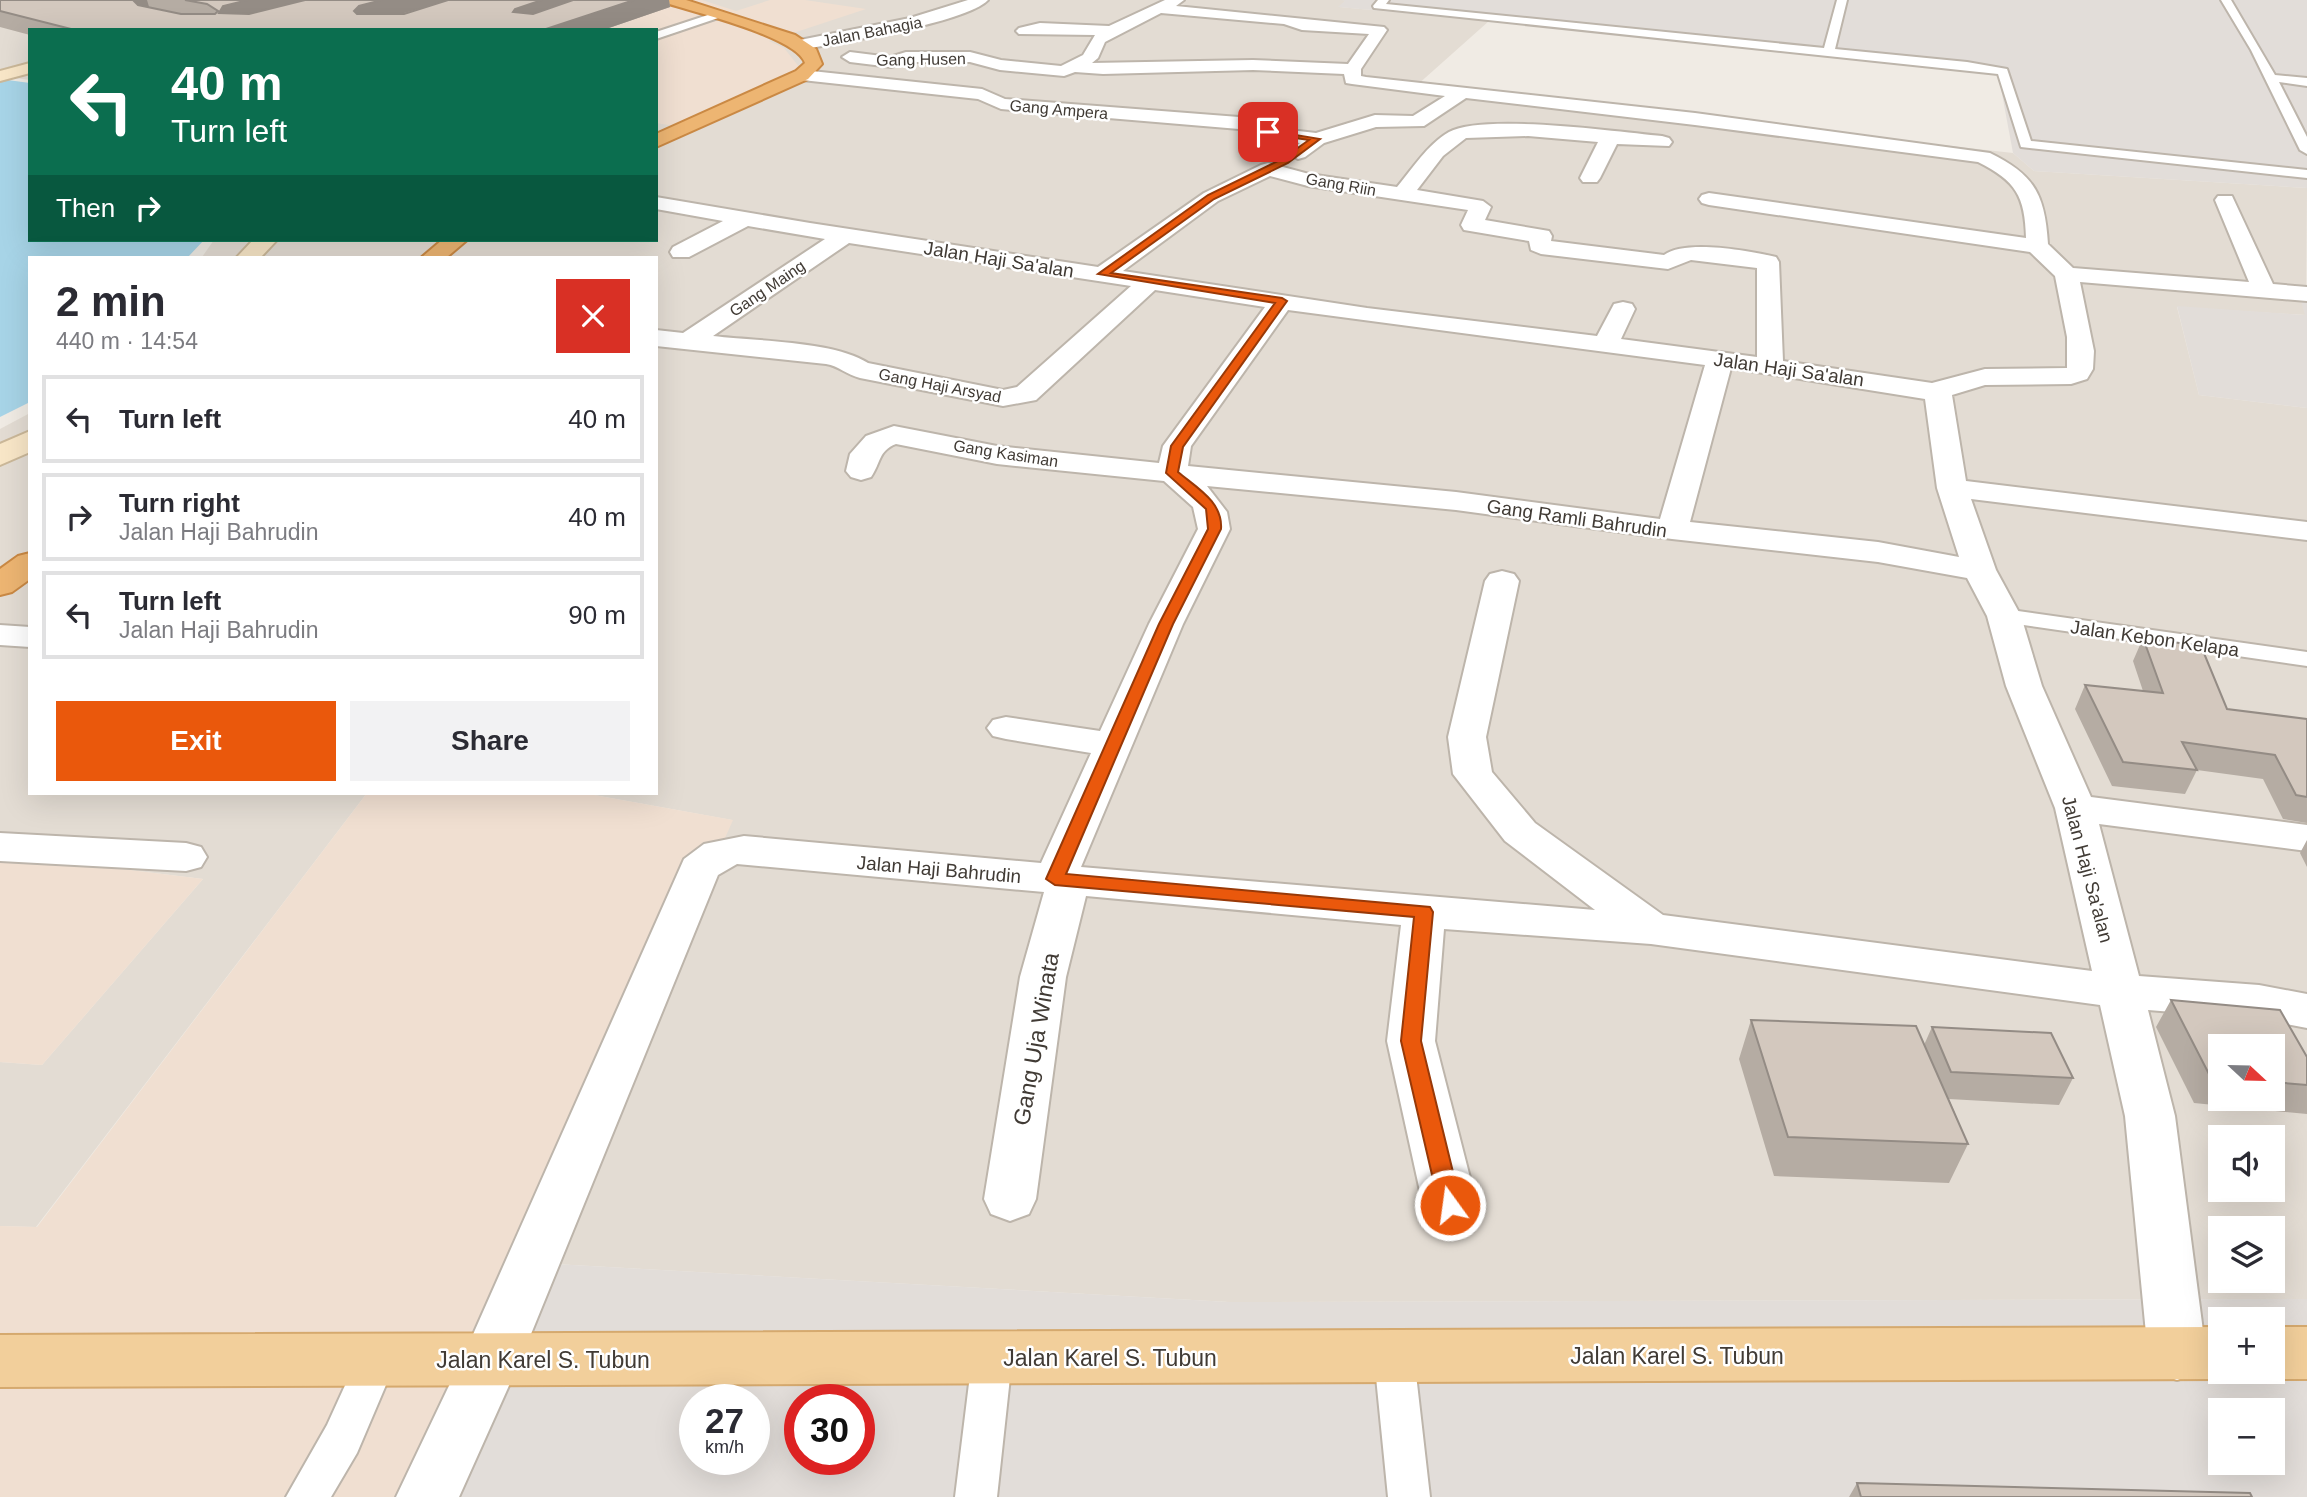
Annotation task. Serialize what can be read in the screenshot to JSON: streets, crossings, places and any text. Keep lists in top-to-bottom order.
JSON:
{
  "streets": {
    "main road": ["Jalan Karel S. Tubun"],
    "street": [
      "Jalan Bahagia",
      "Gang Husen",
      "Gang Ampera",
      "Gang Riin",
      "Jalan Haji Sa'alan",
      "Gang Maing",
      "Gang Haji Arsyad",
      "Gang Kasiman",
      "Gang Ramli Bahrudin",
      "Jalan Haji Bahrudin",
      "Gang Uja Winata"
    ],
    "lane": ["Jalan Kebon Kelapa"]
  },
  "crossings": [
    ["Jalan Bahagia", "Gang Husen"],
    ["Jalan Haji Sa'alan", "Gang Maing"],
    ["Jalan Haji Sa'alan", "Gang Haji Arsyad"],
    ["Jalan Haji Sa'alan", "Gang Ramli Bahrudin"],
    ["Jalan Haji Sa'alan", "Jalan Kebon Kelapa"],
    ["Jalan Haji Sa'alan", "Jalan Haji Bahrudin"],
    ["Jalan Haji Sa'alan", "Jalan Karel S. Tubun"],
    ["Gang Maing", "Gang Haji Arsyad"],
    ["Gang Kasiman", "Gang Ramli Bahrudin"],
    ["Jalan Haji Bahrudin", "Gang Uja Winata"],
    ["Jalan Haji Bahrudin", "Jalan Karel S. Tubun"]
  ],
  "north": "right",
  "page": {
    "turn": ["40 m", "Turn left"],
    "then": "Then",
    "heading": ["2 min", "440 m · 14:54"],
    "list": [
      {
        "name": "Turn left",
        "value": "40 m"
      },
      {
        "name": "Turn right",
        "note": "Jalan Haji Bahrudin",
        "value": "40 m"
      },
      {
        "name": "Turn left",
        "note": "Jalan Haji Bahrudin",
        "value": "90 m"
      }
    ],
    "buttons": ["Exit", "Share"],
    "map_buttons": ["+", "−"],
    "speed": "27 km/h",
    "limit": "30"
  }
}
